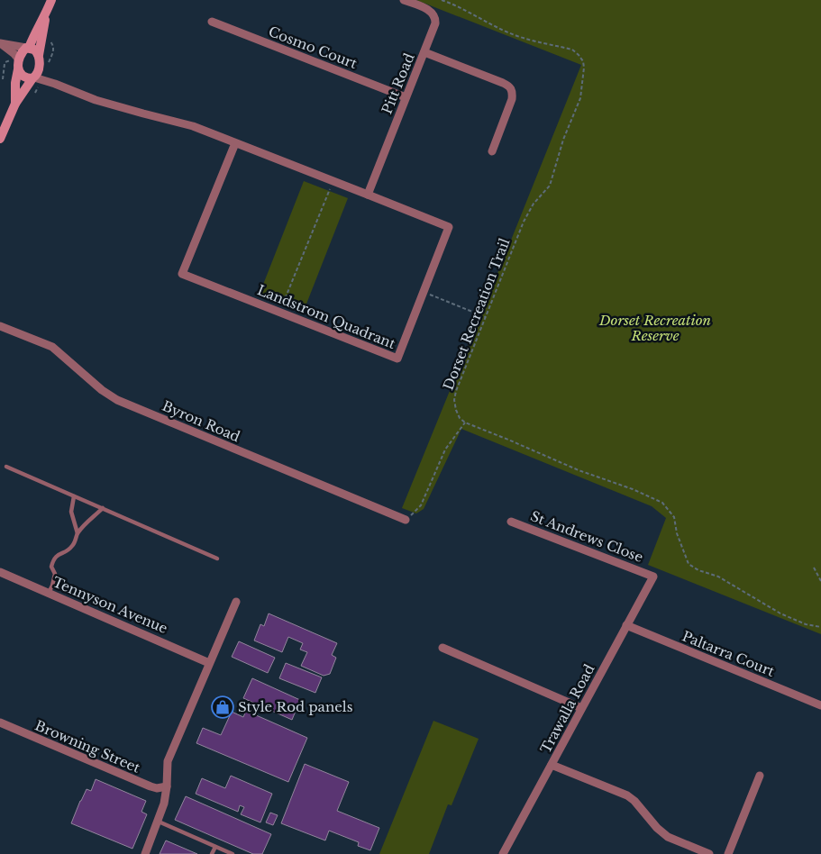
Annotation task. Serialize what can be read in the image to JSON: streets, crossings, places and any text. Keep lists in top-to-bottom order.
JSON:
{
  "streets": {
    "street": [
      "Cosmo Court",
      "Pitt Road",
      "Landstrom Quadrant",
      "Byron Road",
      "St Andrews Close",
      "Tennyson Avenue",
      "Paltarra Court",
      "Trawalla Road",
      "Browning Street"
    ],
    "path": ["Dorset Recreation Trail"]
  },
  "crossings": [
    ["Cosmo Court", "Pitt Road"],
    ["Pitt Road", "Landstrom Quadrant"],
    ["St Andrews Close", "Trawalla Road"],
    ["Paltarra Court", "Trawalla Road"]
  ],
  "parks": ["Dorset Recreation Reserve"],
  "places": {
    "shop": ["Style Rod panels"]
  }
}
